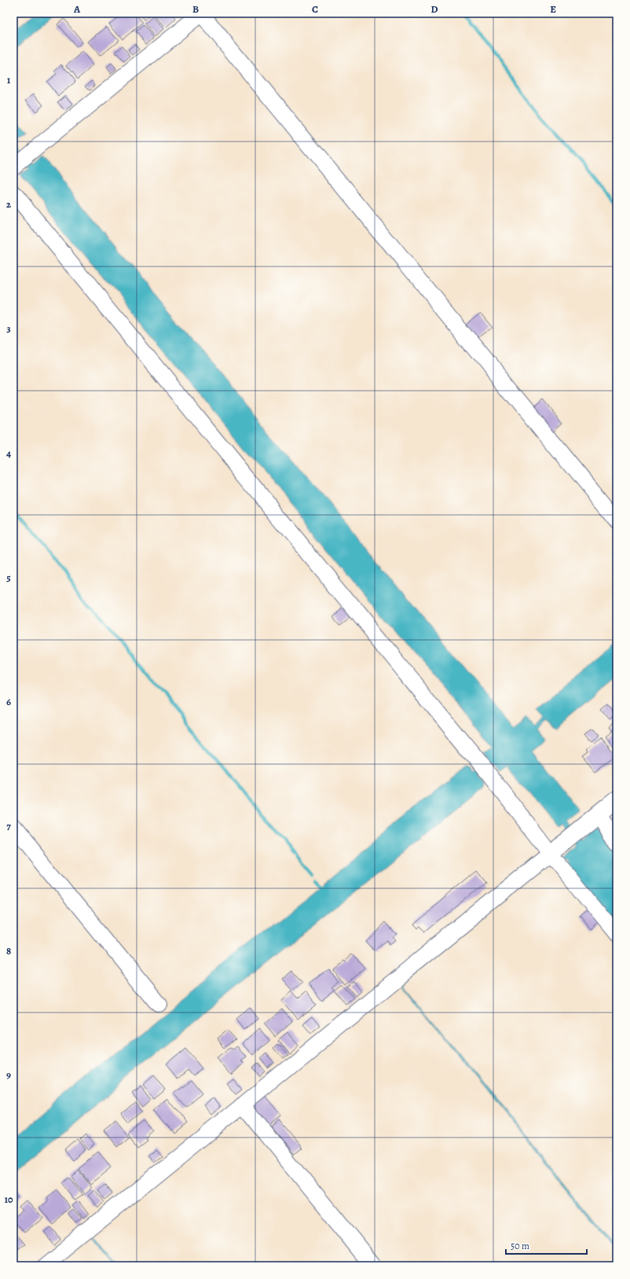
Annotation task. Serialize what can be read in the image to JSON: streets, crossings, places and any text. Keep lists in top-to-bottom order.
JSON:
{
  "scale_bar": "50 m",
  "grid": {
    "columns": [
      "A",
      "B",
      "C",
      "D",
      "E"
    ],
    "rows": [
      "1",
      "2",
      "3",
      "4",
      "5",
      "6",
      "7",
      "8",
      "9",
      "10"
    ]
  }
}
